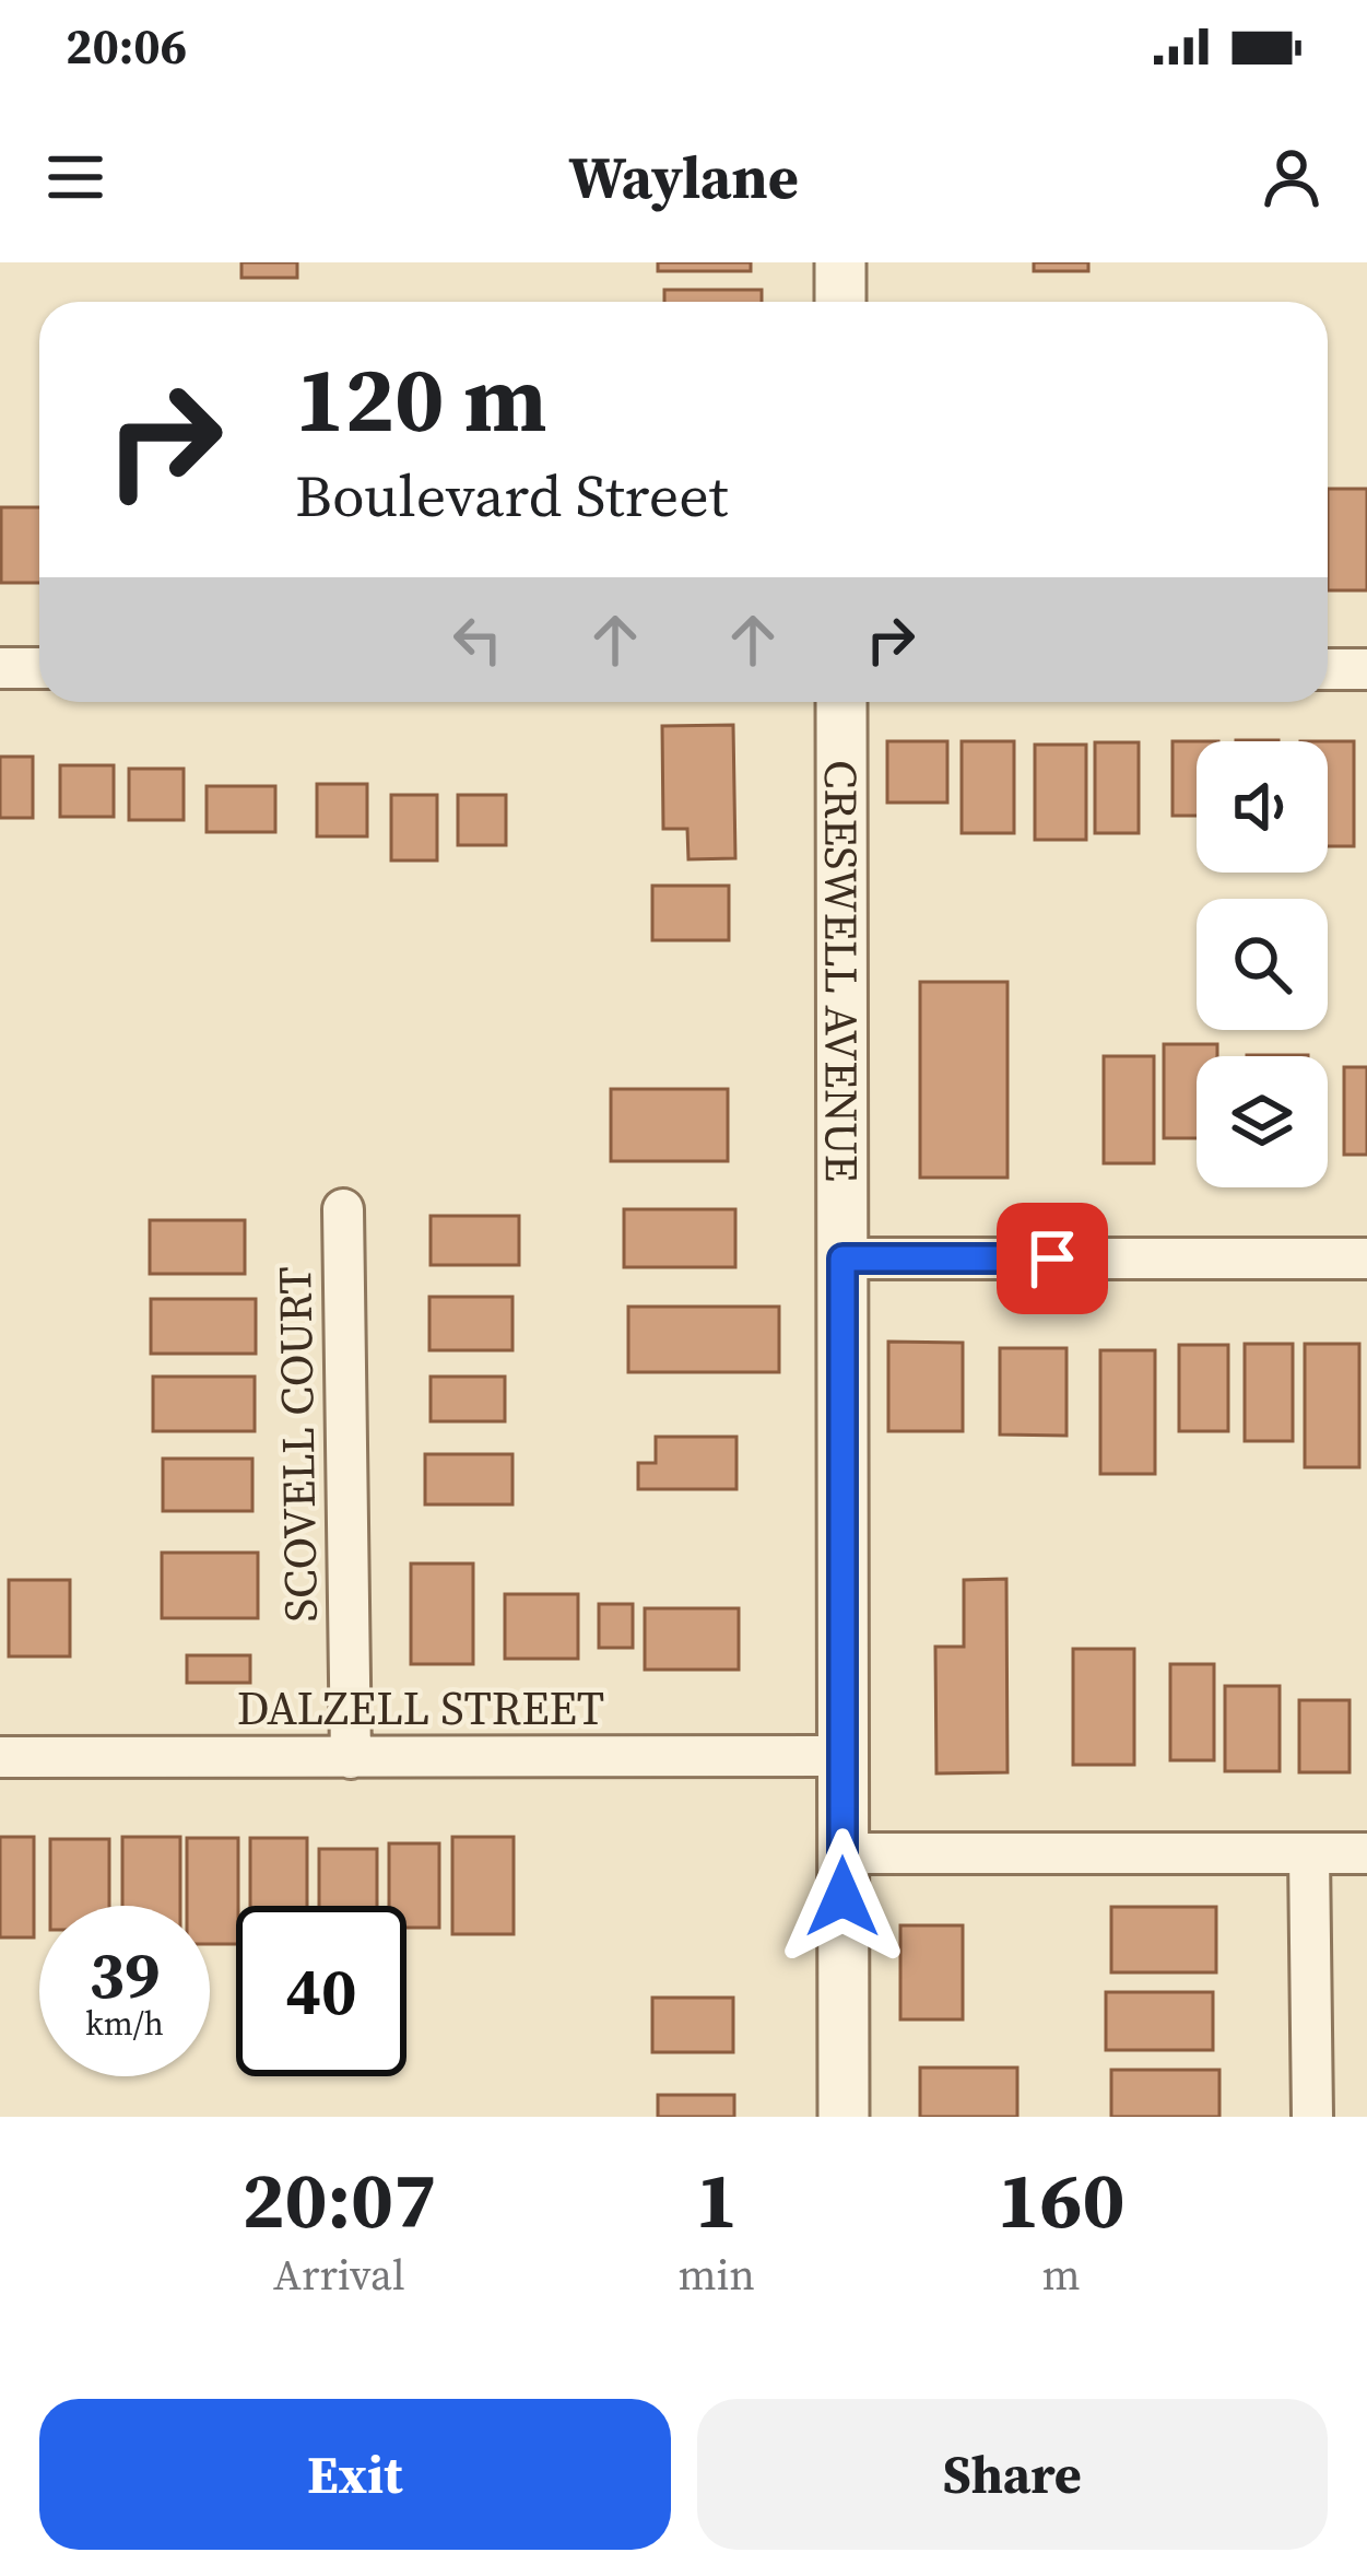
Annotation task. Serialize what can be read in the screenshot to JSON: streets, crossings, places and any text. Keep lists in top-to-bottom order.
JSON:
{
  "streets": {
    "street": ["CRESWELL AVENUE", "SCOVELL COURT", "DALZELL STREET"]
  },
  "crossings": [
    ["CRESWELL AVENUE", "DALZELL STREET"],
    ["SCOVELL COURT", "DALZELL STREET"]
  ],
  "page": {
    "status": "20:06",
    "header": "Waylane",
    "turn": ["120 m", "Boulevard Street"],
    "speed": "39 km/h",
    "limit": "40",
    "eta": [
      "20:07",
      "Arrival",
      "1",
      "min",
      "160",
      "m"
    ],
    "buttons": ["Exit", "Share"]
  }
}
